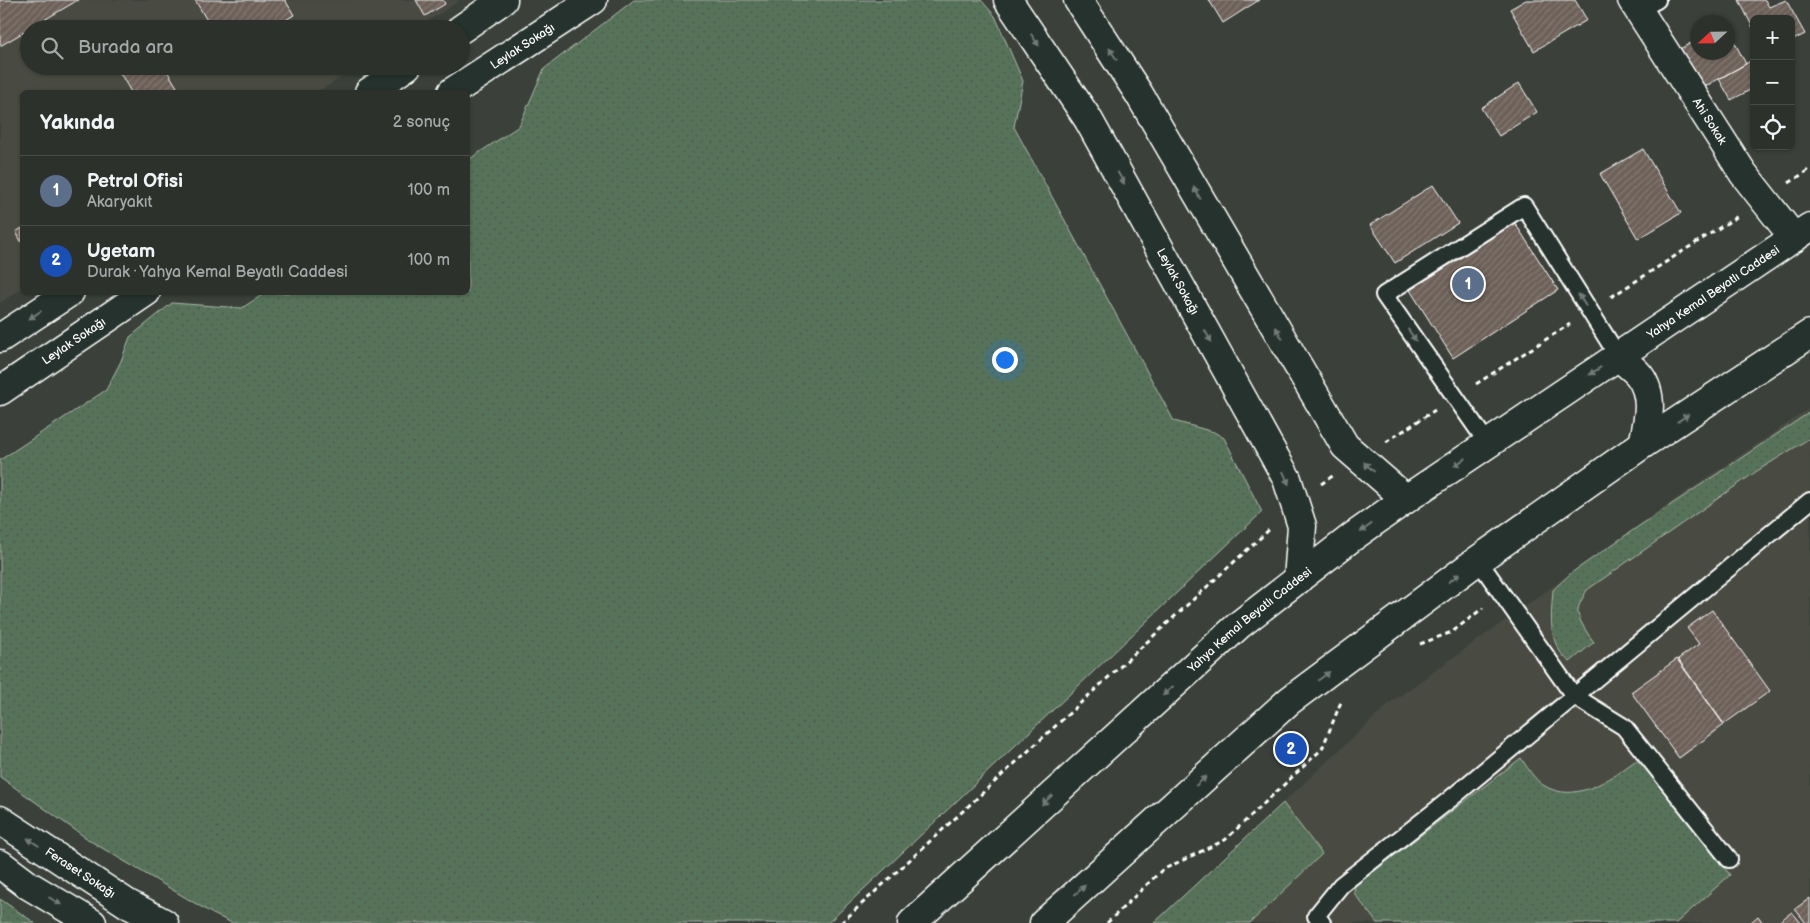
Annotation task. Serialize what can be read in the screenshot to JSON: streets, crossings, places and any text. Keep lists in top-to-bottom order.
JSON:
{
  "streets": {
    "street": [
      "Leylak Sokağı",
      "Ahi Sokak",
      "Yahya Kemal Beyatlı Caddesi",
      "Feraset Sokağı"
    ]
  },
  "crossings": [
    ["Leylak Sokağı", "Yahya Kemal Beyatlı Caddesi"],
    ["Ahi Sokak", "Yahya Kemal Beyatlı Caddesi"]
  ],
  "north": "left",
  "page": {
    "map_buttons": ["+", "−"],
    "search": "Burada ara",
    "heading": ["Yakında", "2 sonuç"],
    "list": [
      {
        "mark": "1",
        "name": "Petrol Ofisi",
        "note": "Akaryakıt",
        "value": "100 m"
      },
      {
        "mark": "2",
        "name": "Ugetam",
        "note": "Durak · Yahya Kemal Beyatlı Caddesi",
        "value": "100 m"
      }
    ],
    "pins": ["1", "2"]
  }
}
